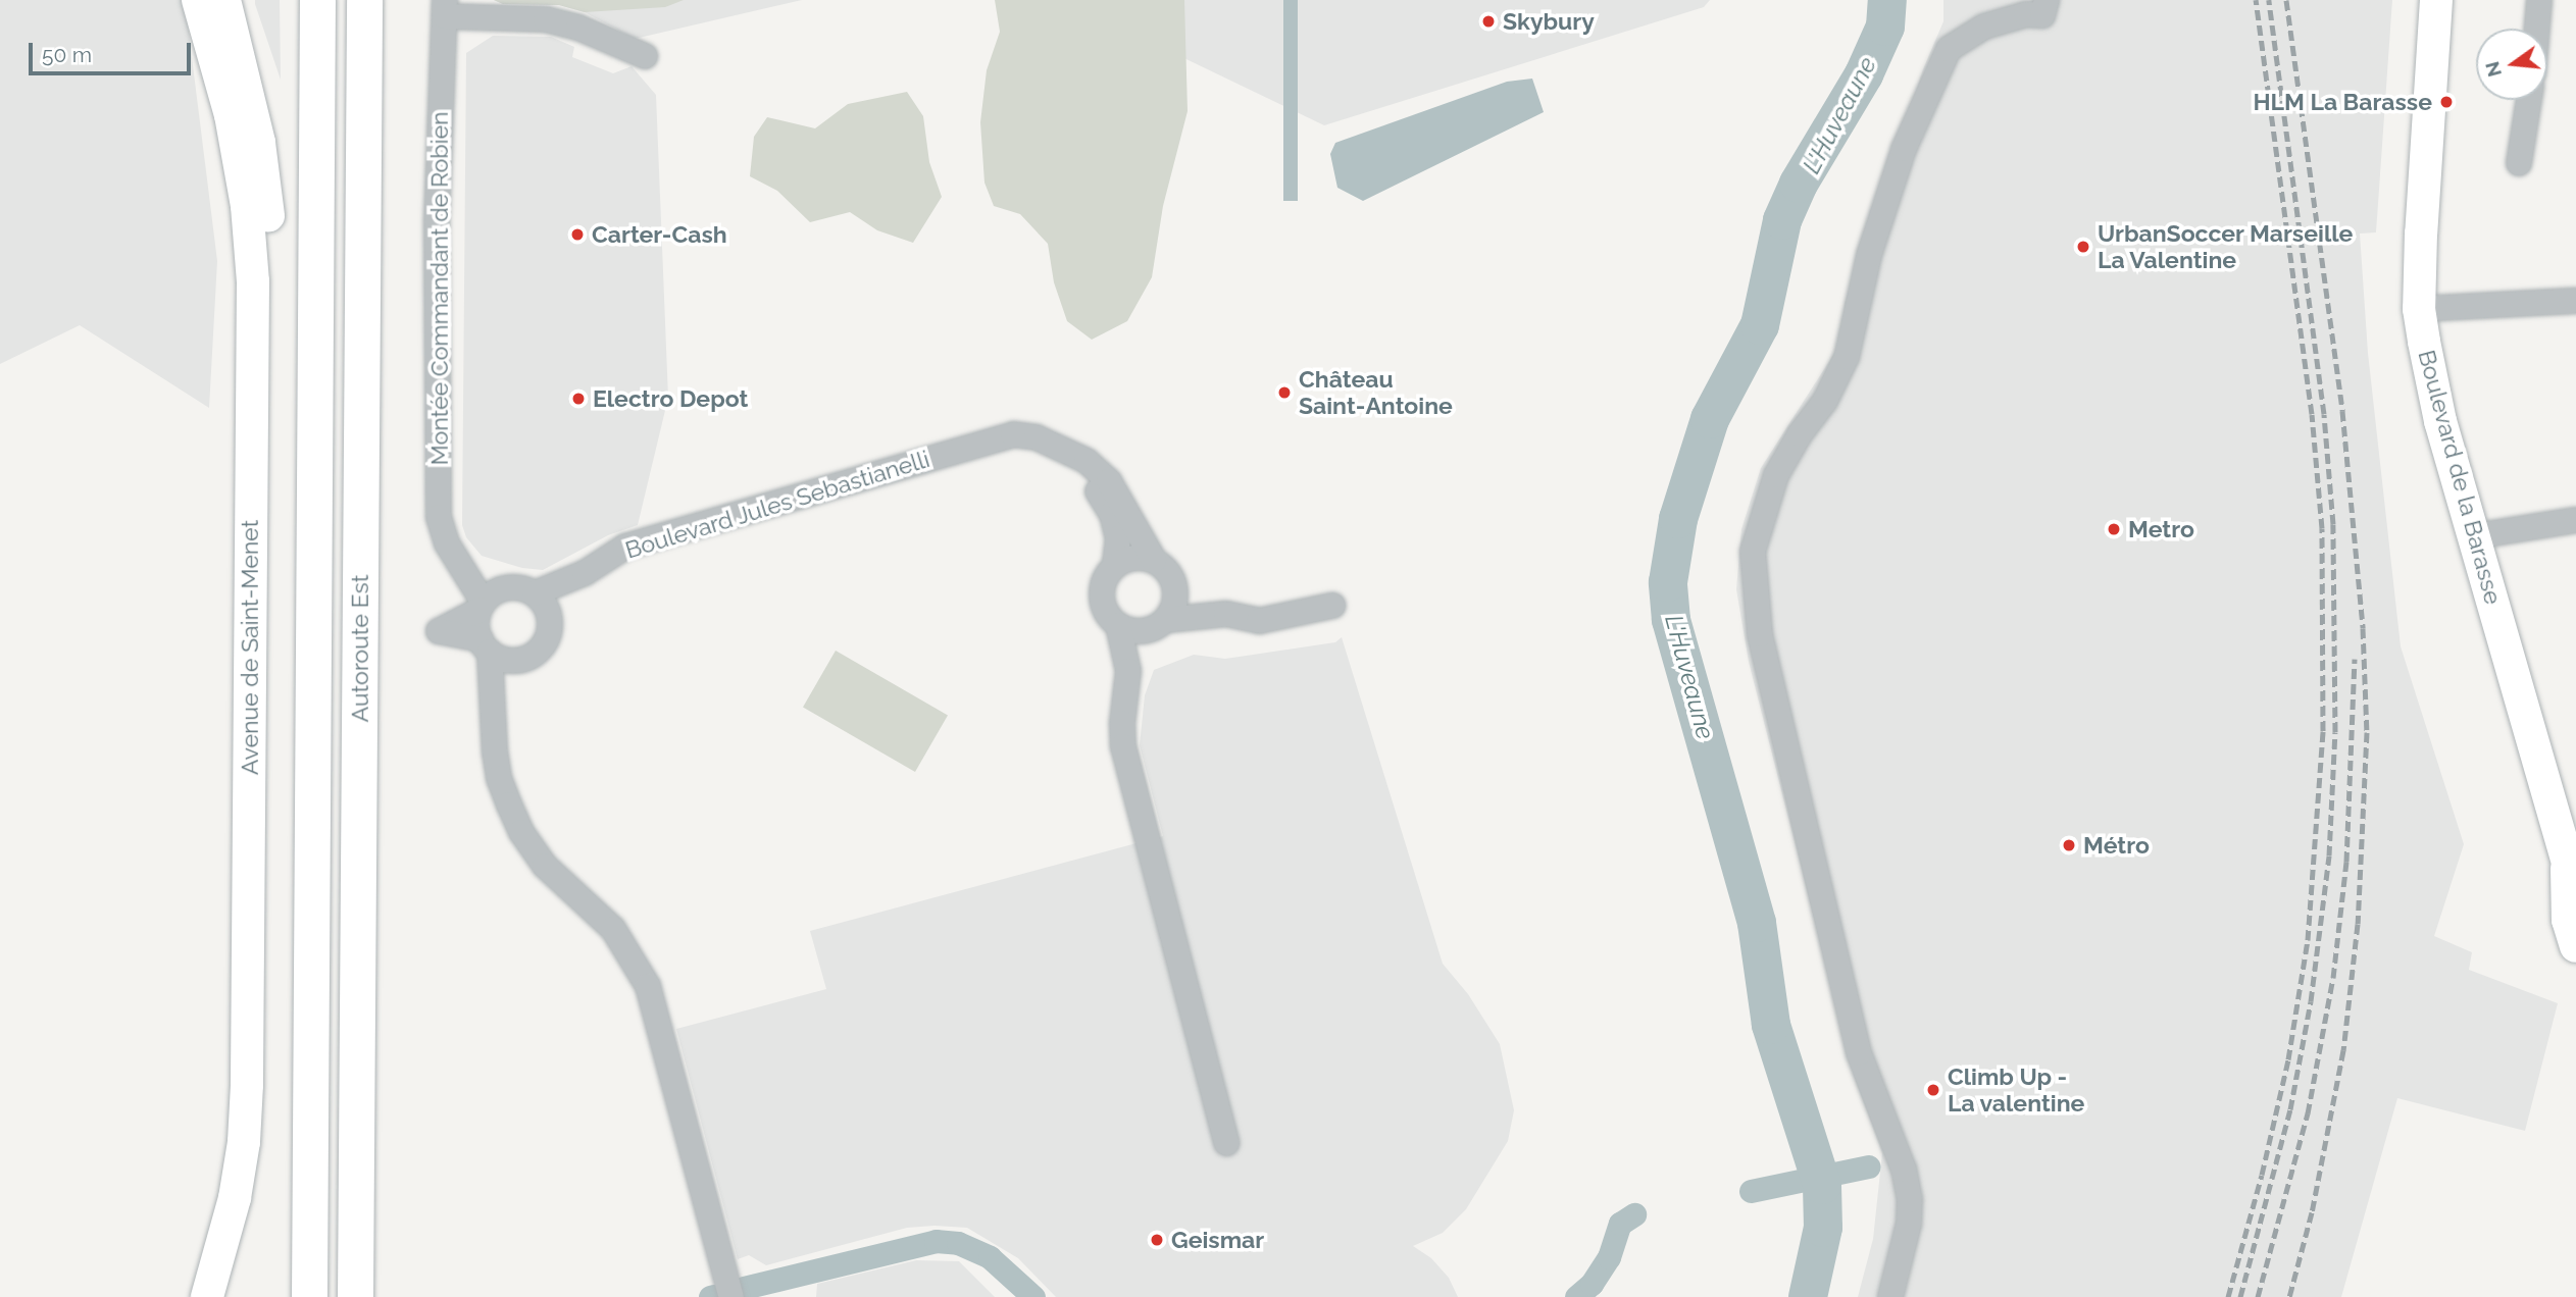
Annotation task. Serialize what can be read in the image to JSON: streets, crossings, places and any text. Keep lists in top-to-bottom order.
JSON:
{
  "streets": {
    "highway": ["Autoroute Est"],
    "main road": ["Boulevard de la Barasse", "Avenue de Saint-Menet"],
    "street": ["Montée Commandant de Robien", "Boulevard Jules Sebastianelli"]
  },
  "crossings": [
    ["Montée Commandant de Robien", "Boulevard Jules Sebastianelli"]
  ],
  "water": ["L'Huveaune"],
  "places": [
    "Skybury",
    "HLM La Barasse",
    "Carter-Cash",
    "UrbanSoccer Marseille La Valentine",
    "Château Saint-Antoine",
    "Electro Depot",
    "Metro",
    "Métro",
    "Climb Up - La valentine",
    "Geismar"
  ],
  "scale_bar": "50 m",
  "north": "left"
}
